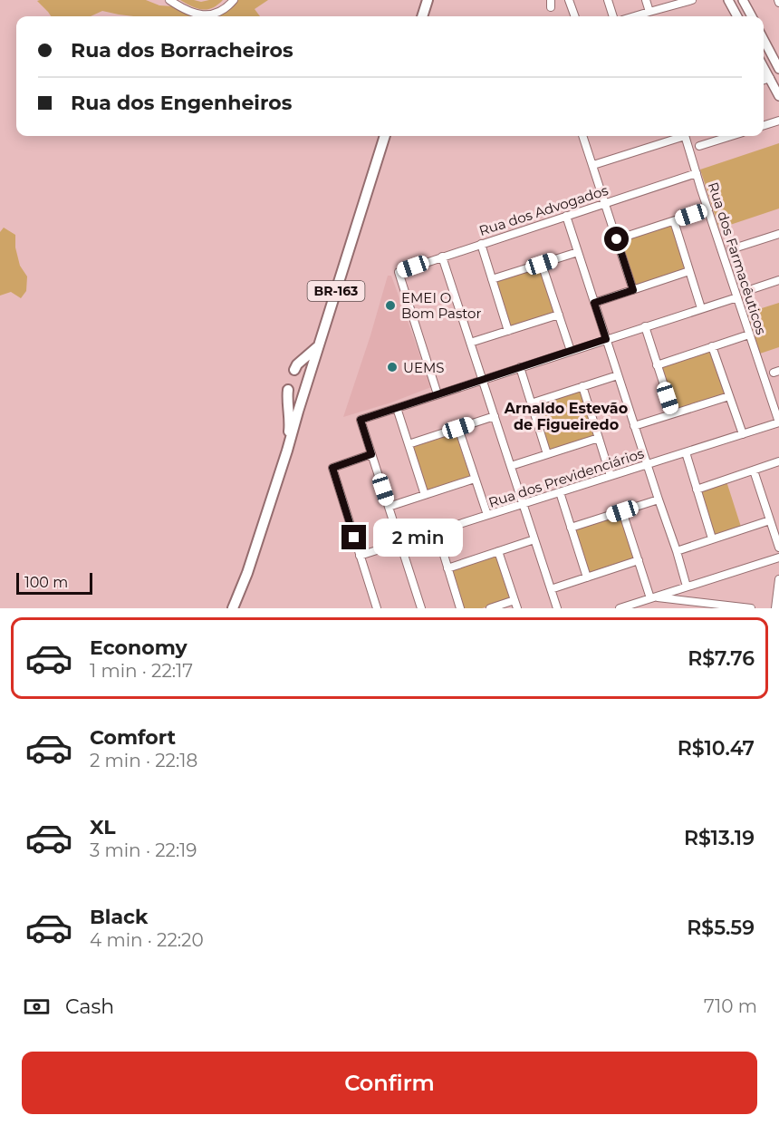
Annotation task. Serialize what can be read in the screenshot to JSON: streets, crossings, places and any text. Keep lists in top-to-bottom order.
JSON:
{
  "streets": {
    "highway": ["BR-163"],
    "street": ["Rua dos Advogados", "Rua dos Farmacêuticos", "Rua dos Previdenciários"]
  },
  "crossings": [
    ["Rua dos Advogados", "Rua dos Farmacêuticos"],
    ["Rua dos Farmacêuticos", "Rua dos Previdenciários"]
  ],
  "districts": ["Arnaldo Estevão de Figueiredo"],
  "places": ["EMEI O Bom Pastor", "UEMS"],
  "scale_bar": "100 m",
  "page": {
    "banner": ["Rua dos Borracheiros", "Rua dos Engenheiros"],
    "bubble": "2 min",
    "scale": "100 m",
    "list": [
      {
        "name": "Economy",
        "note": "1 min · 22:17",
        "value": "R$7.76"
      },
      {
        "name": "Comfort",
        "note": "2 min · 22:18",
        "value": "R$10.47"
      },
      {
        "name": "XL",
        "note": "3 min · 22:19",
        "value": "R$13.19"
      },
      {
        "name": "Black",
        "note": "4 min · 22:20",
        "value": "R$5.59"
      }
    ],
    "pay": ["Cash", "710 m"],
    "buttons": "Confirm"
  }
}
